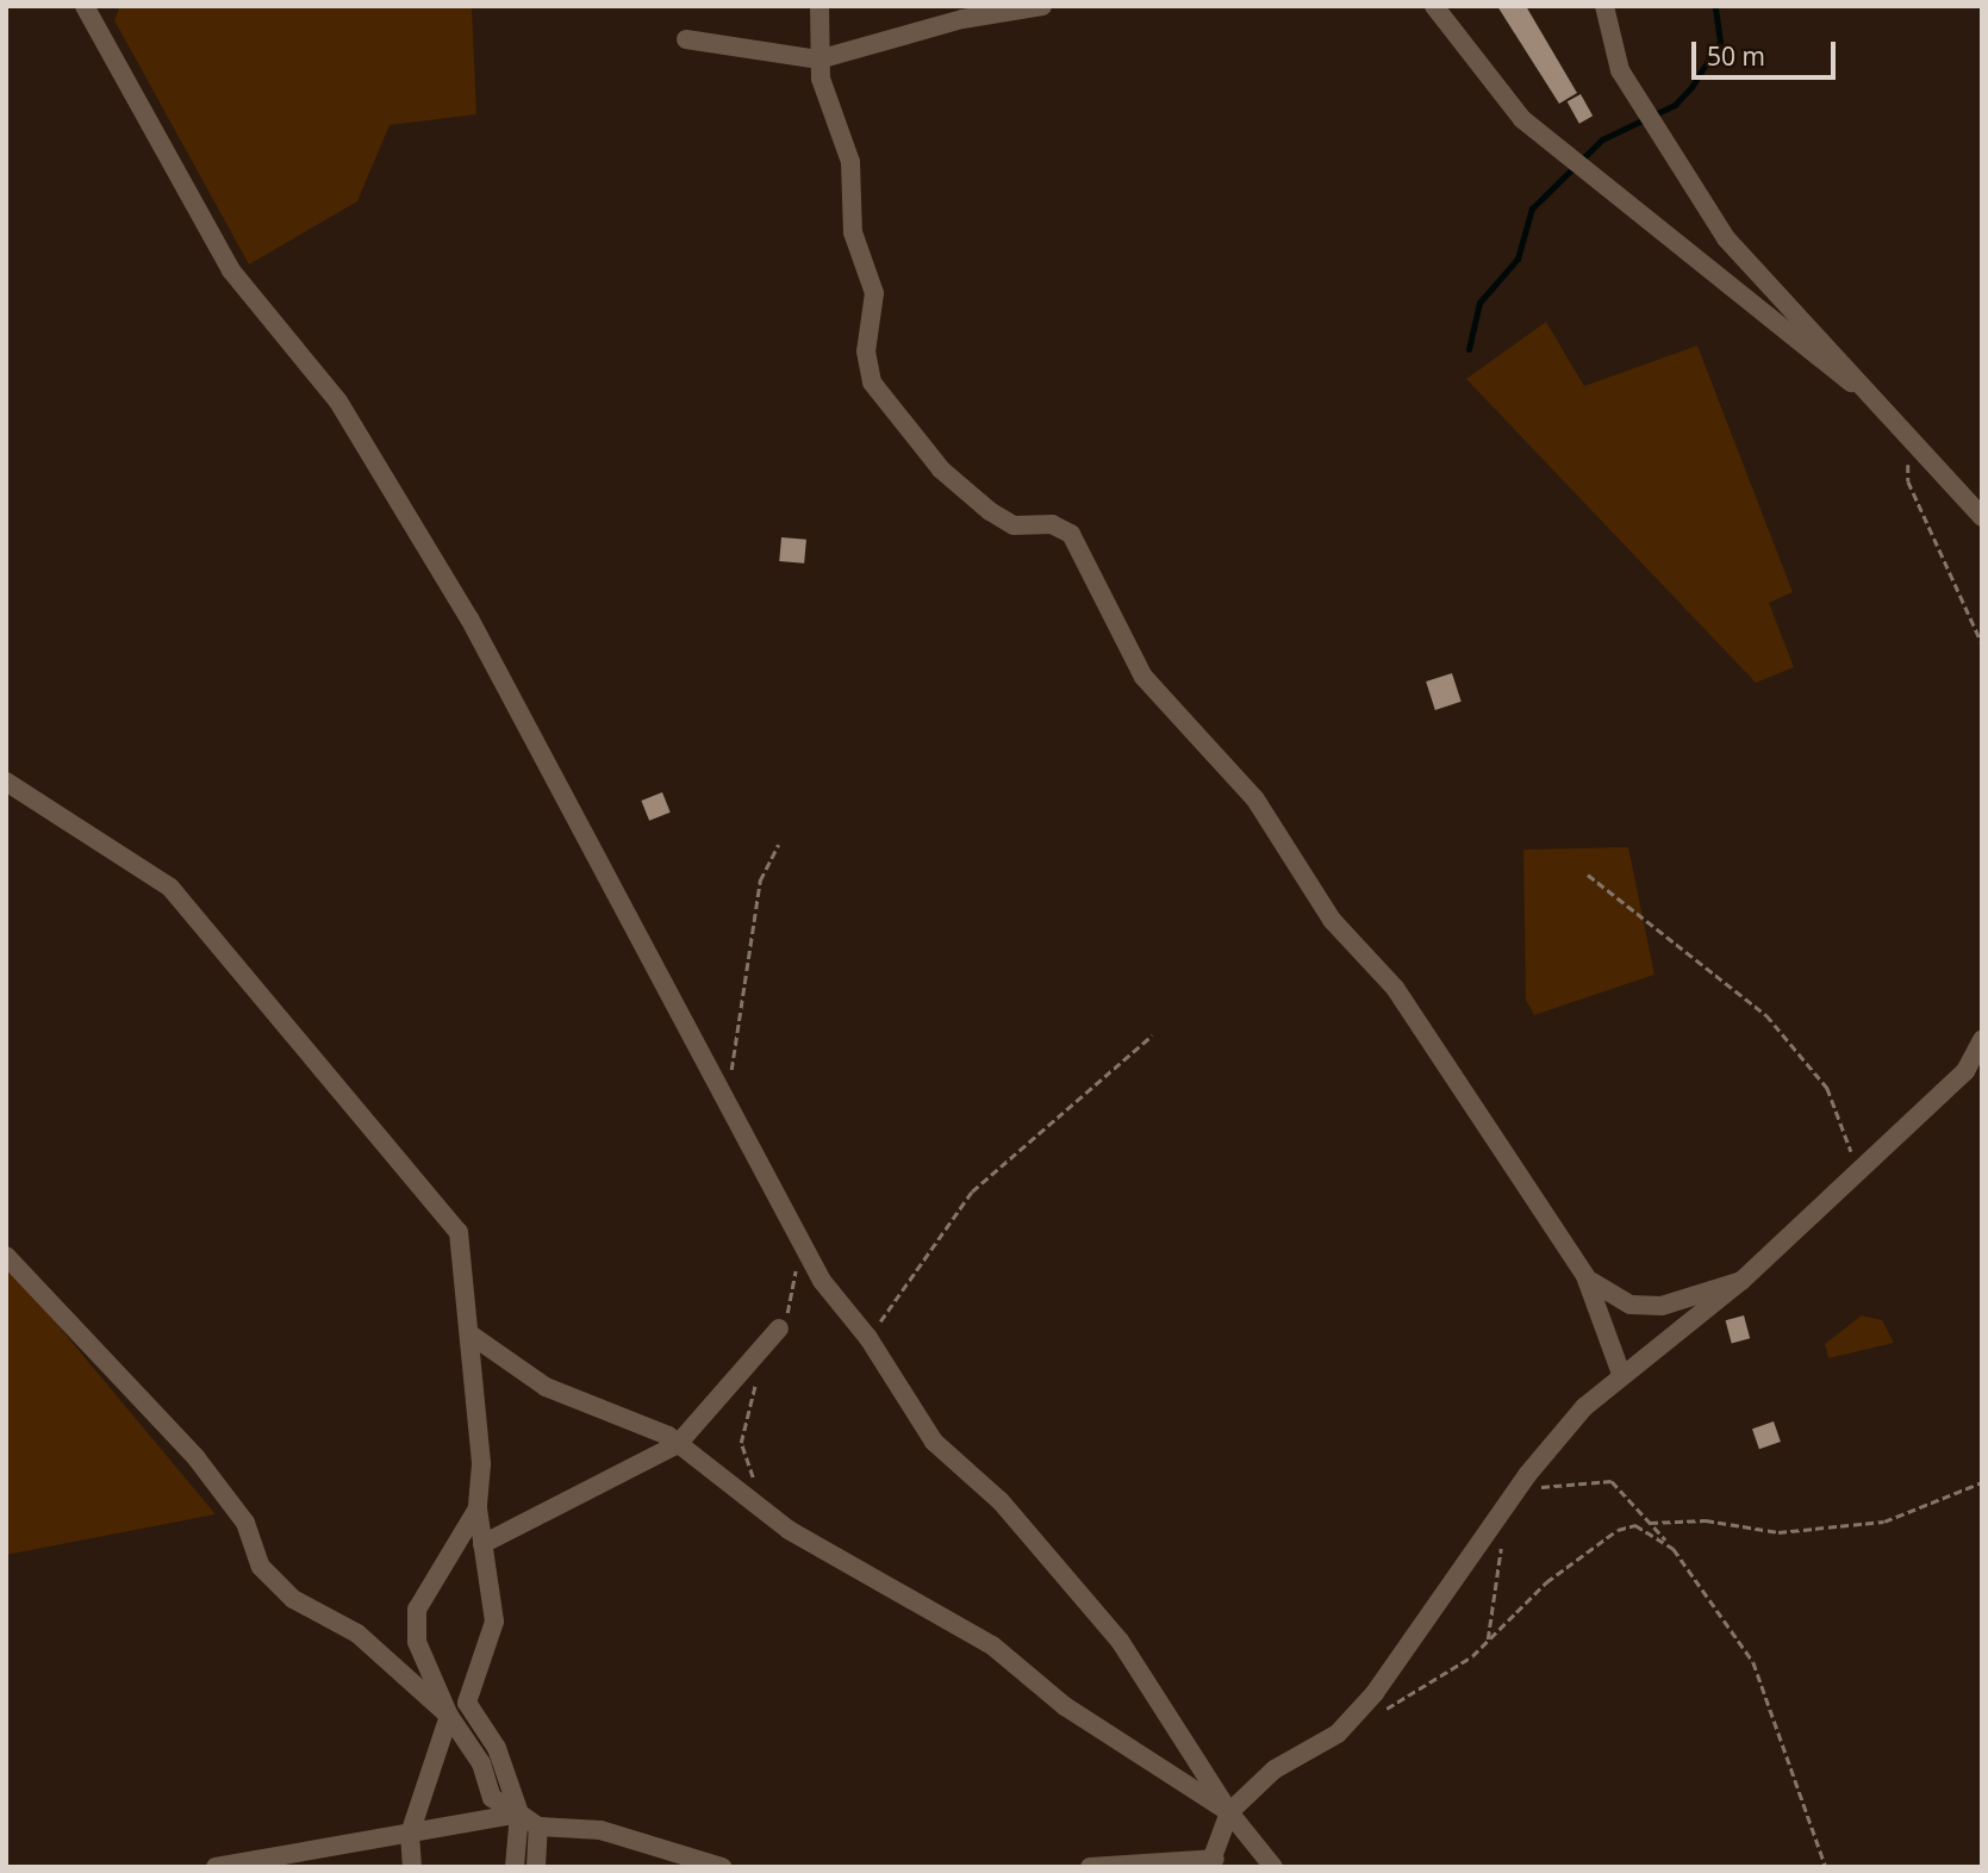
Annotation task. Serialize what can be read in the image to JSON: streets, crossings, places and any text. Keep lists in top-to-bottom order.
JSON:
{
  "scale_bar": "50 m"
}
